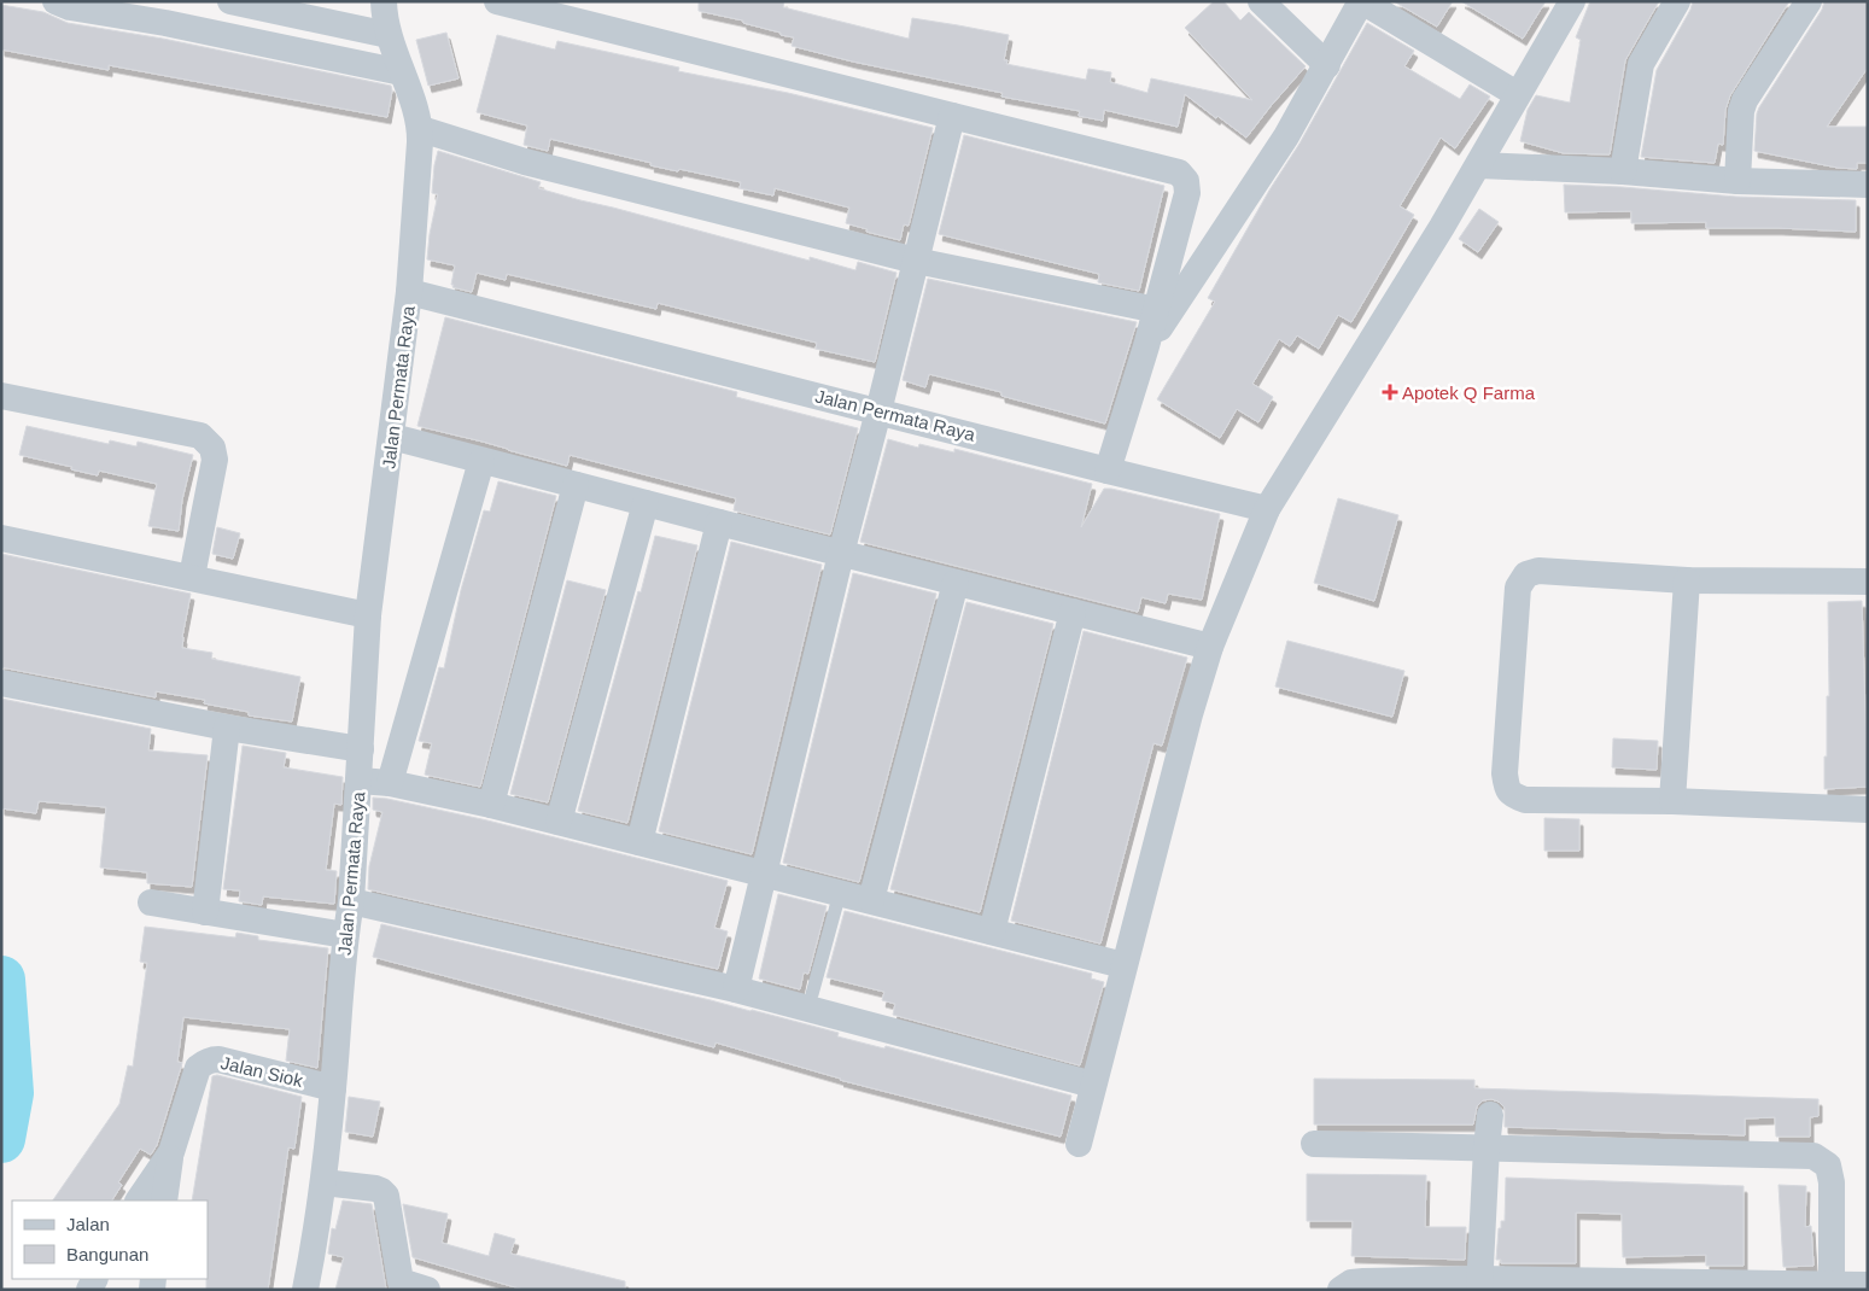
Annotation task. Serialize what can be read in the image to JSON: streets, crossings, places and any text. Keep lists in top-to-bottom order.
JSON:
{
  "streets": {
    "street": ["Jalan Permata Raya", "Jalan Siok"]
  },
  "crossings": [
    ["Jalan Permata Raya", "Jalan Siok"]
  ],
  "places": {
    "health": ["Apotek Q Farma"]
  },
  "legend": ["Jalan", "Bangunan"]
}
